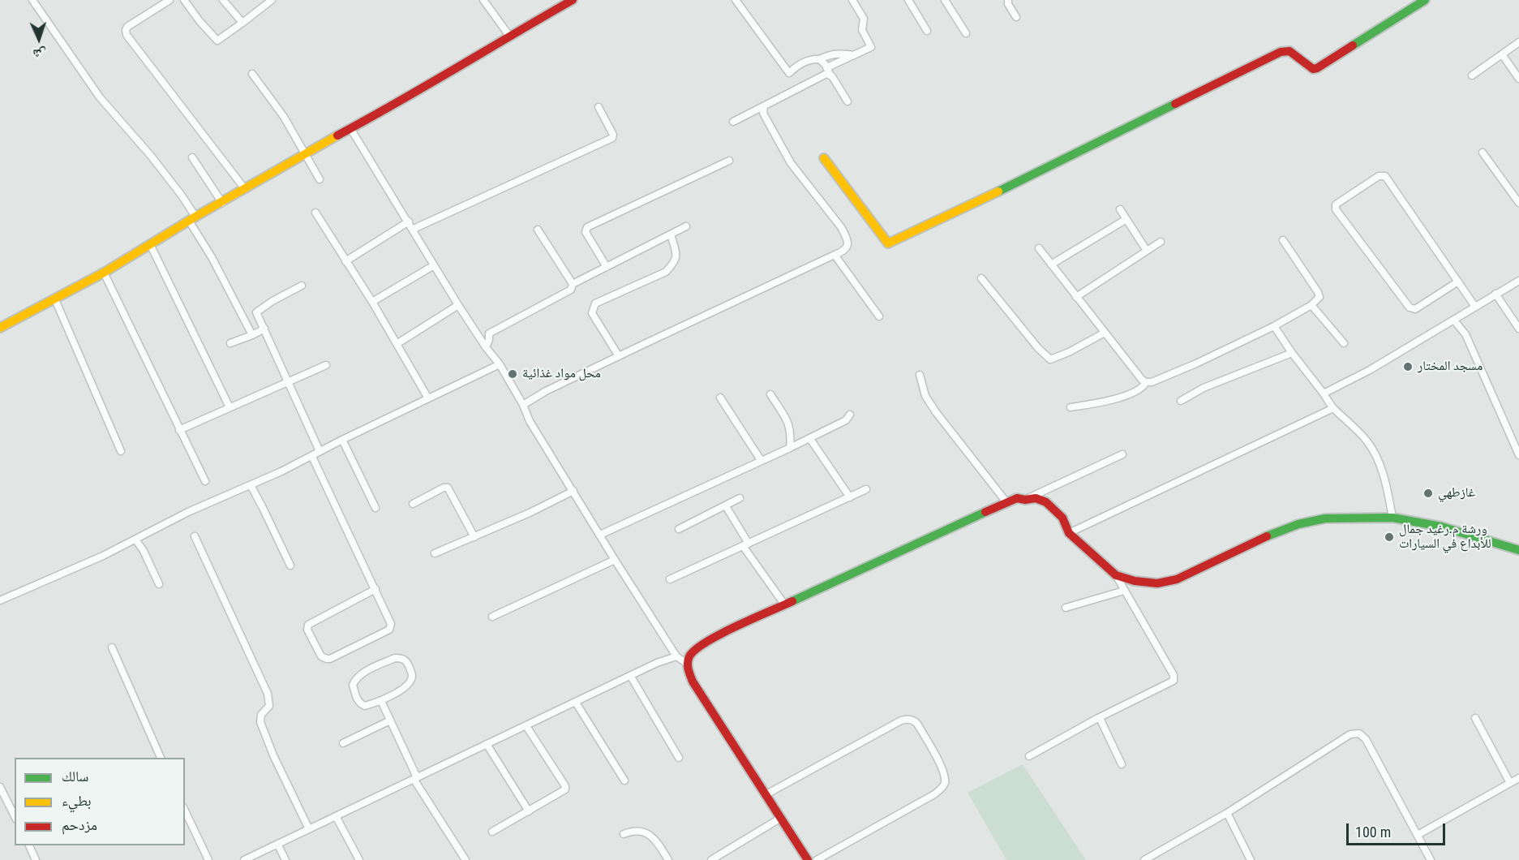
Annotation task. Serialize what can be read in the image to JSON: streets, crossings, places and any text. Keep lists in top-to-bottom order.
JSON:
{
  "places": [
    "مسجد المختار",
    "محل مواد غذائية",
    "غازطهي",
    "ورشة م.رغيد جمال للأبداع في السيارات"
  ],
  "legend": ["سالك", "بطيء", "مزدحم"],
  "scale_bar": "100 m",
  "north": "bottom"
}
